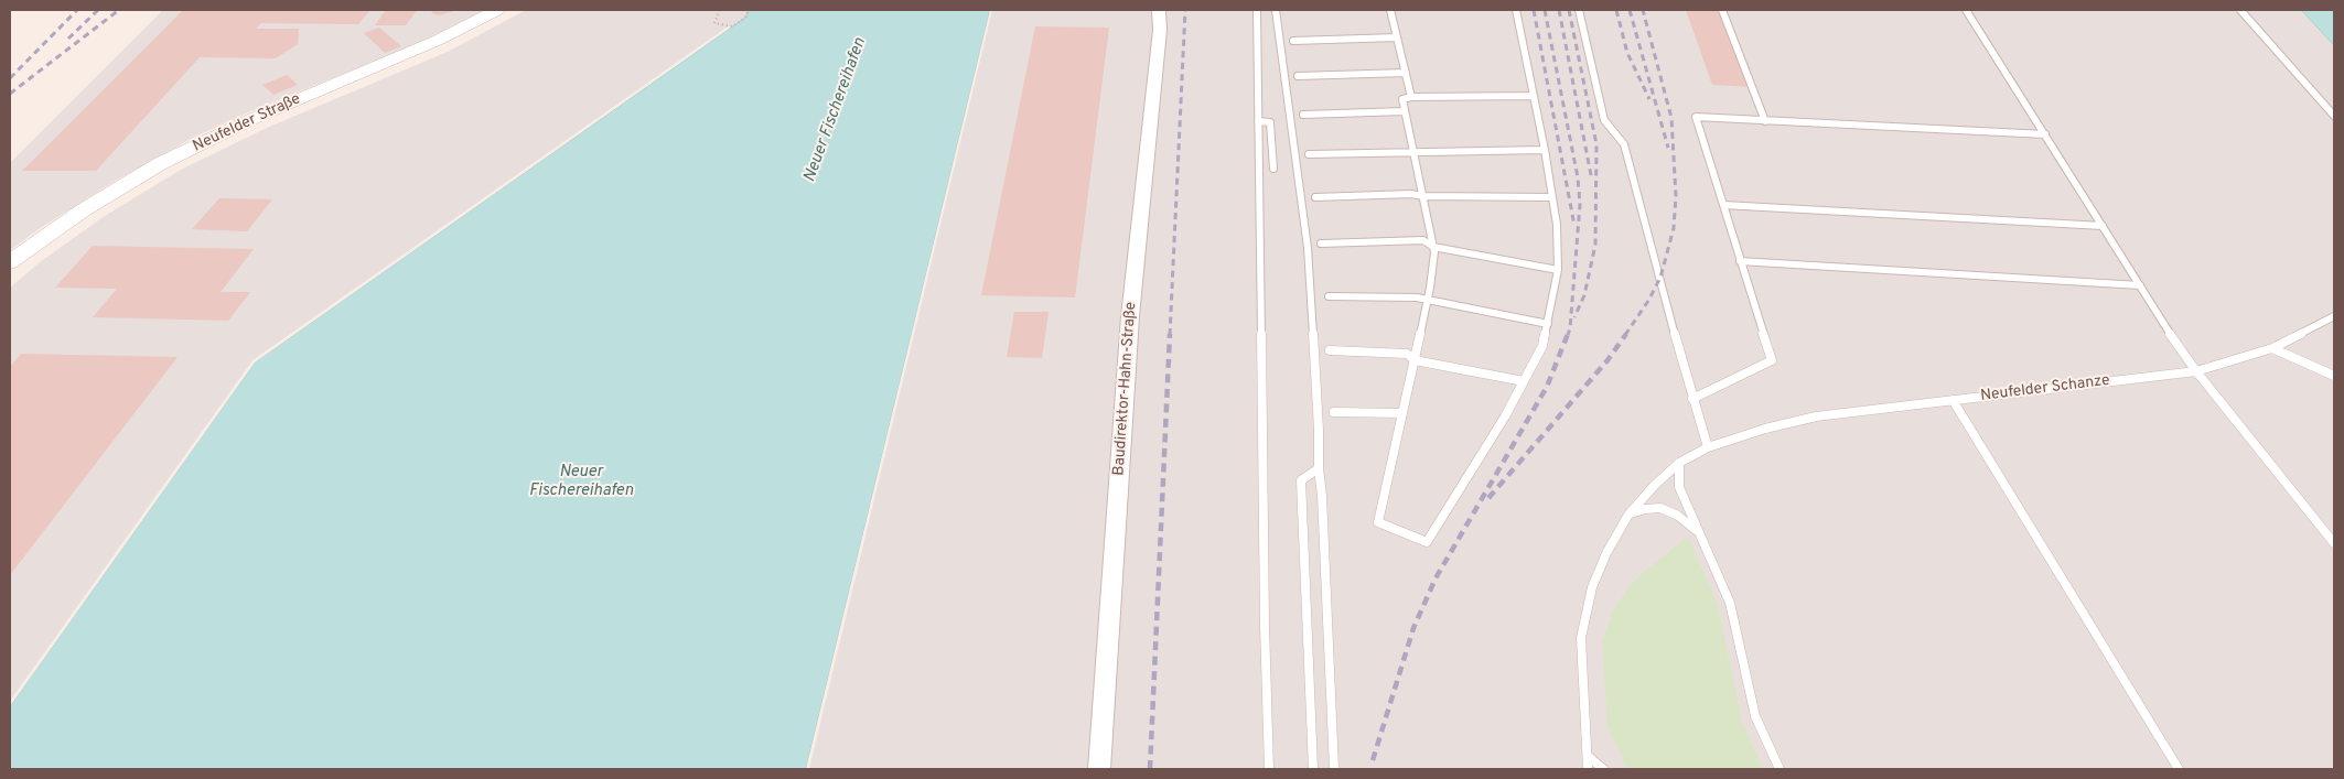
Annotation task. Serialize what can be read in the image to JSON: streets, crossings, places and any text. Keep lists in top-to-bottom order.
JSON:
{
  "streets": {
    "street": ["Neufelder Straße", "Baudirektor-Hahn-Straße"],
    "lane": ["Neufelder Schanze"]
  },
  "water": ["Neuer Fischereihafen"]
}
